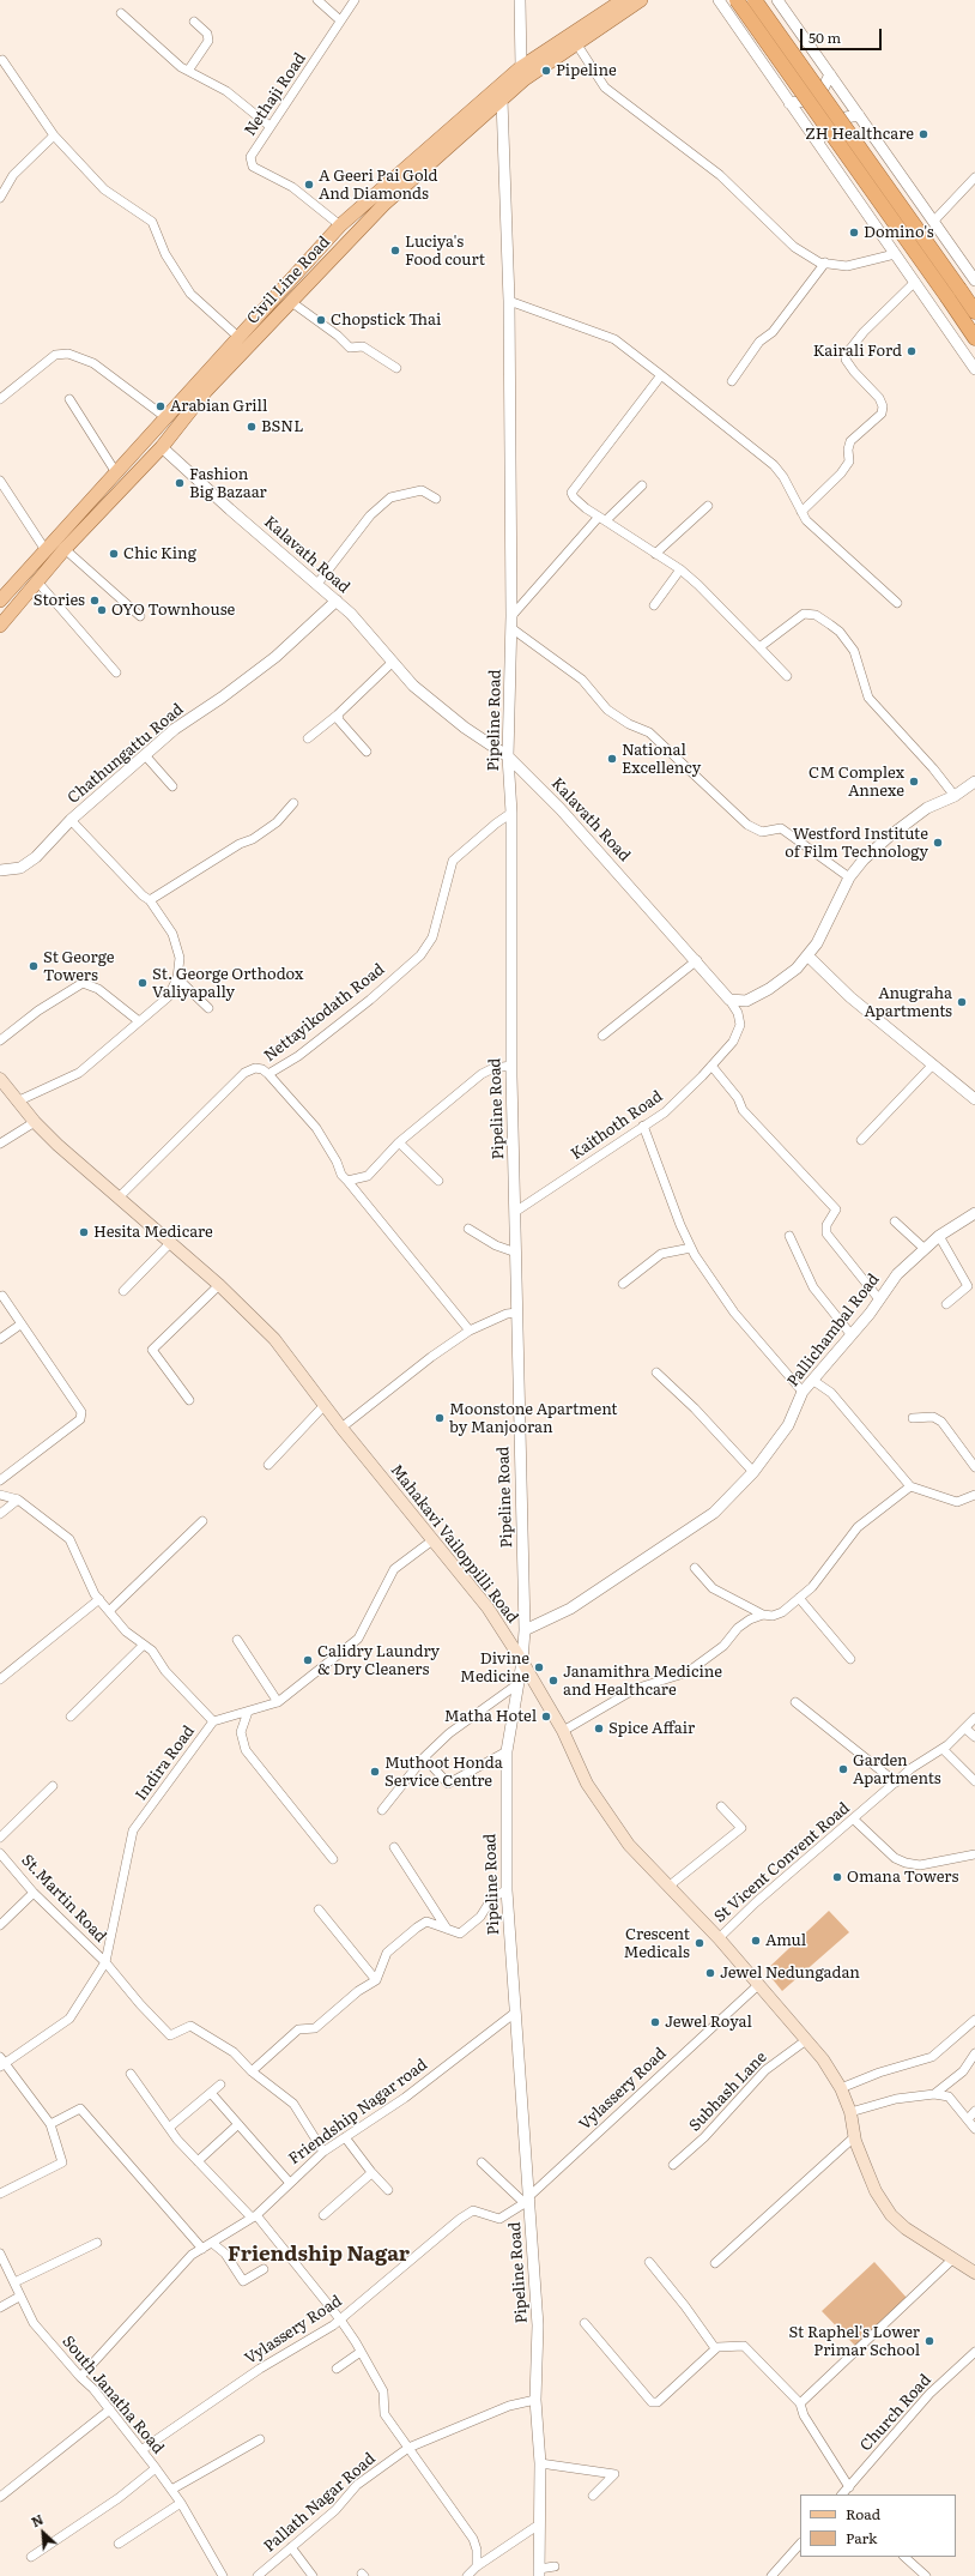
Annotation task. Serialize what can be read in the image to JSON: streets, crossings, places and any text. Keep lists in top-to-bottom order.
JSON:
{
  "streets": {
    "main road": ["Civil Line Road", "Mahakavi Vailoppilli Road"],
    "street": [
      "Nethaji Road",
      "Kalavath Road",
      "Pipeline Road",
      "Chathungattu Road",
      "Nettayikodath Road",
      "Kaithoth Road",
      "Pallichambal Road",
      "Indira Road",
      "St Vicent Convent Road",
      "St.Martin Road",
      "Vylassery Road",
      "Subhash Lane",
      "Friendship Nagar road",
      "South Janatha Road",
      "Church Road",
      "Pallath Nagar Road"
    ]
  },
  "crossings": [
    ["Nethaji Road", "Civil Line Road"],
    ["Civil Line Road", "Kalavath Road"],
    ["Civil Line Road", "Pipeline Road"],
    ["Kalavath Road", "Pipeline Road"],
    ["Kalavath Road", "Chathungattu Road"],
    ["Kalavath Road", "Kaithoth Road"],
    ["Pipeline Road", "Nettayikodath Road"],
    ["Pipeline Road", "Kaithoth Road"],
    ["Pipeline Road", "Pallichambal Road"],
    ["Pipeline Road", "Mahakavi Vailoppilli Road"],
    ["Pipeline Road", "Vylassery Road"],
    ["Pipeline Road", "Friendship Nagar road"],
    ["Pipeline Road", "Pallath Nagar Road"],
    ["Nettayikodath Road", "Mahakavi Vailoppilli Road"],
    ["Mahakavi Vailoppilli Road", "Indira Road"],
    ["Mahakavi Vailoppilli Road", "St Vicent Convent Road"],
    ["Mahakavi Vailoppilli Road", "Vylassery Road"],
    ["Mahakavi Vailoppilli Road", "Subhash Lane"],
    ["Indira Road", "St.Martin Road"],
    ["Vylassery Road", "South Janatha Road"],
    ["Friendship Nagar road", "South Janatha Road"]
  ],
  "districts": ["Friendship Nagar"],
  "places": [
    "Pipeline",
    "ZH Healthcare",
    "A Geeri Pai Gold And Diamonds",
    "Domino's",
    "Luciya's Food court",
    "Chopstick Thai",
    "Kairali Ford",
    "Arabian Grill",
    "BSNL",
    "Fashion Big Bazaar",
    "Chic King",
    "Stories",
    "OYO Townhouse",
    "National Excellency",
    "CM Complex Annexe",
    "Westford Institute of Film Technology",
    "St George Towers",
    "St. George Orthodox Valiyapally",
    "Anugraha Apartments",
    "Hesita Medicare",
    "Moonstone Apartment by Manjooran",
    "Calidry Laundry & Dry Cleaners",
    "Divine Medicine",
    "Janamithra Medicine and Healthcare",
    "Matha Hotel",
    "Spice Affair",
    "Garden Apartments",
    "Muthoot Honda Service Centre",
    "Omana Towers",
    "Amul",
    "Crescent Medicals",
    "Jewel Nedungadan",
    "Jewel Royal",
    "St Raphel's Lower Primar School"
  ],
  "legend": ["Road", "Park"],
  "scale_bar": "50 m",
  "north": "top left"
}
